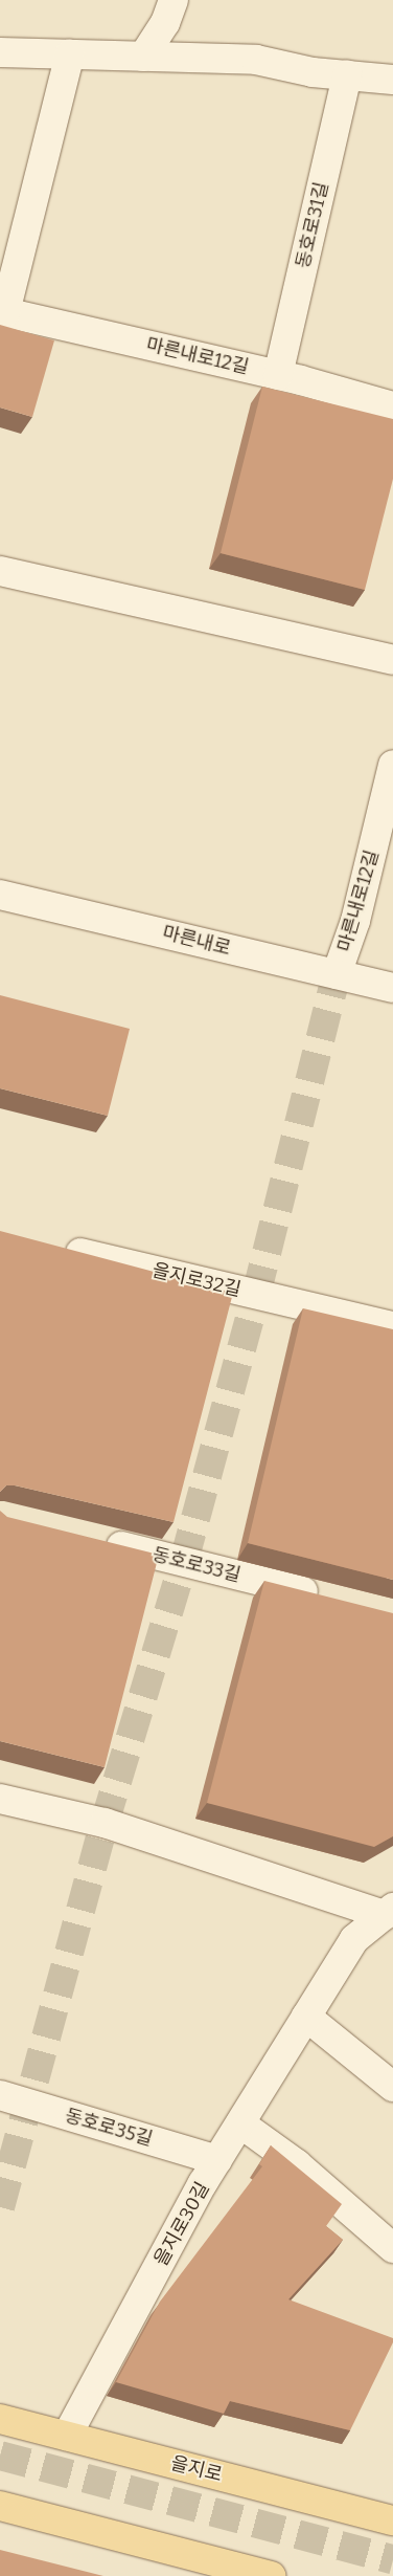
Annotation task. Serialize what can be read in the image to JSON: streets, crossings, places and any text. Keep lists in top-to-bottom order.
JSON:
{
  "streets": {
    "main road": ["을지로"],
    "street": [
      "동호로31길",
      "마른내로12길",
      "마른내로",
      "을지로32길",
      "동호로33길",
      "동호로35길",
      "을지로30길"
    ]
  },
  "crossings": [
    ["동호로31길", "마른내로12길"],
    ["마른내로12길", "마른내로"],
    ["동호로35길", "을지로30길"],
    ["을지로30길", "을지로"]
  ]
}
